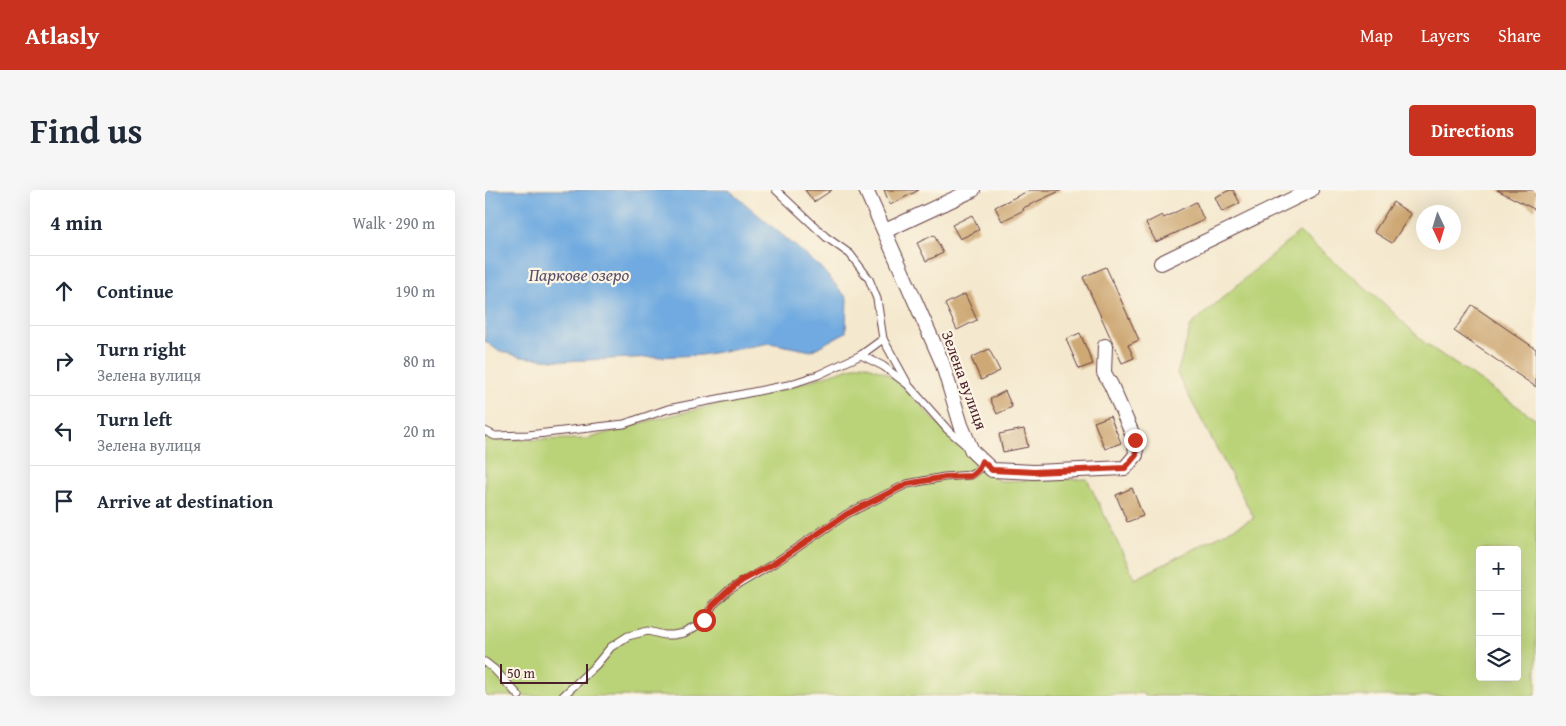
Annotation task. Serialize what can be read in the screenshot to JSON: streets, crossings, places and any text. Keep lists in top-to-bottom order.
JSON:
{
  "streets": {
    "street": ["Зелена вулиця"]
  },
  "water": ["Паркове озеро"],
  "scale_bar": "50 m",
  "north": "bottom",
  "page": {
    "header": "Atlasly",
    "nav": ["Map", "Layers", "Share"],
    "title": "Find us",
    "buttons": "Directions",
    "heading": ["4 min", "Walk · 290 m"],
    "list": [
      ["Continue", "190 m"],
      ["Turn right", "Зелена вулиця", "80 m"],
      ["Turn left", "Зелена вулиця", "20 m"],
      "Arrive at destination"
    ],
    "map_buttons": ["+", "−"],
    "scale": "50 m"
  }
}
